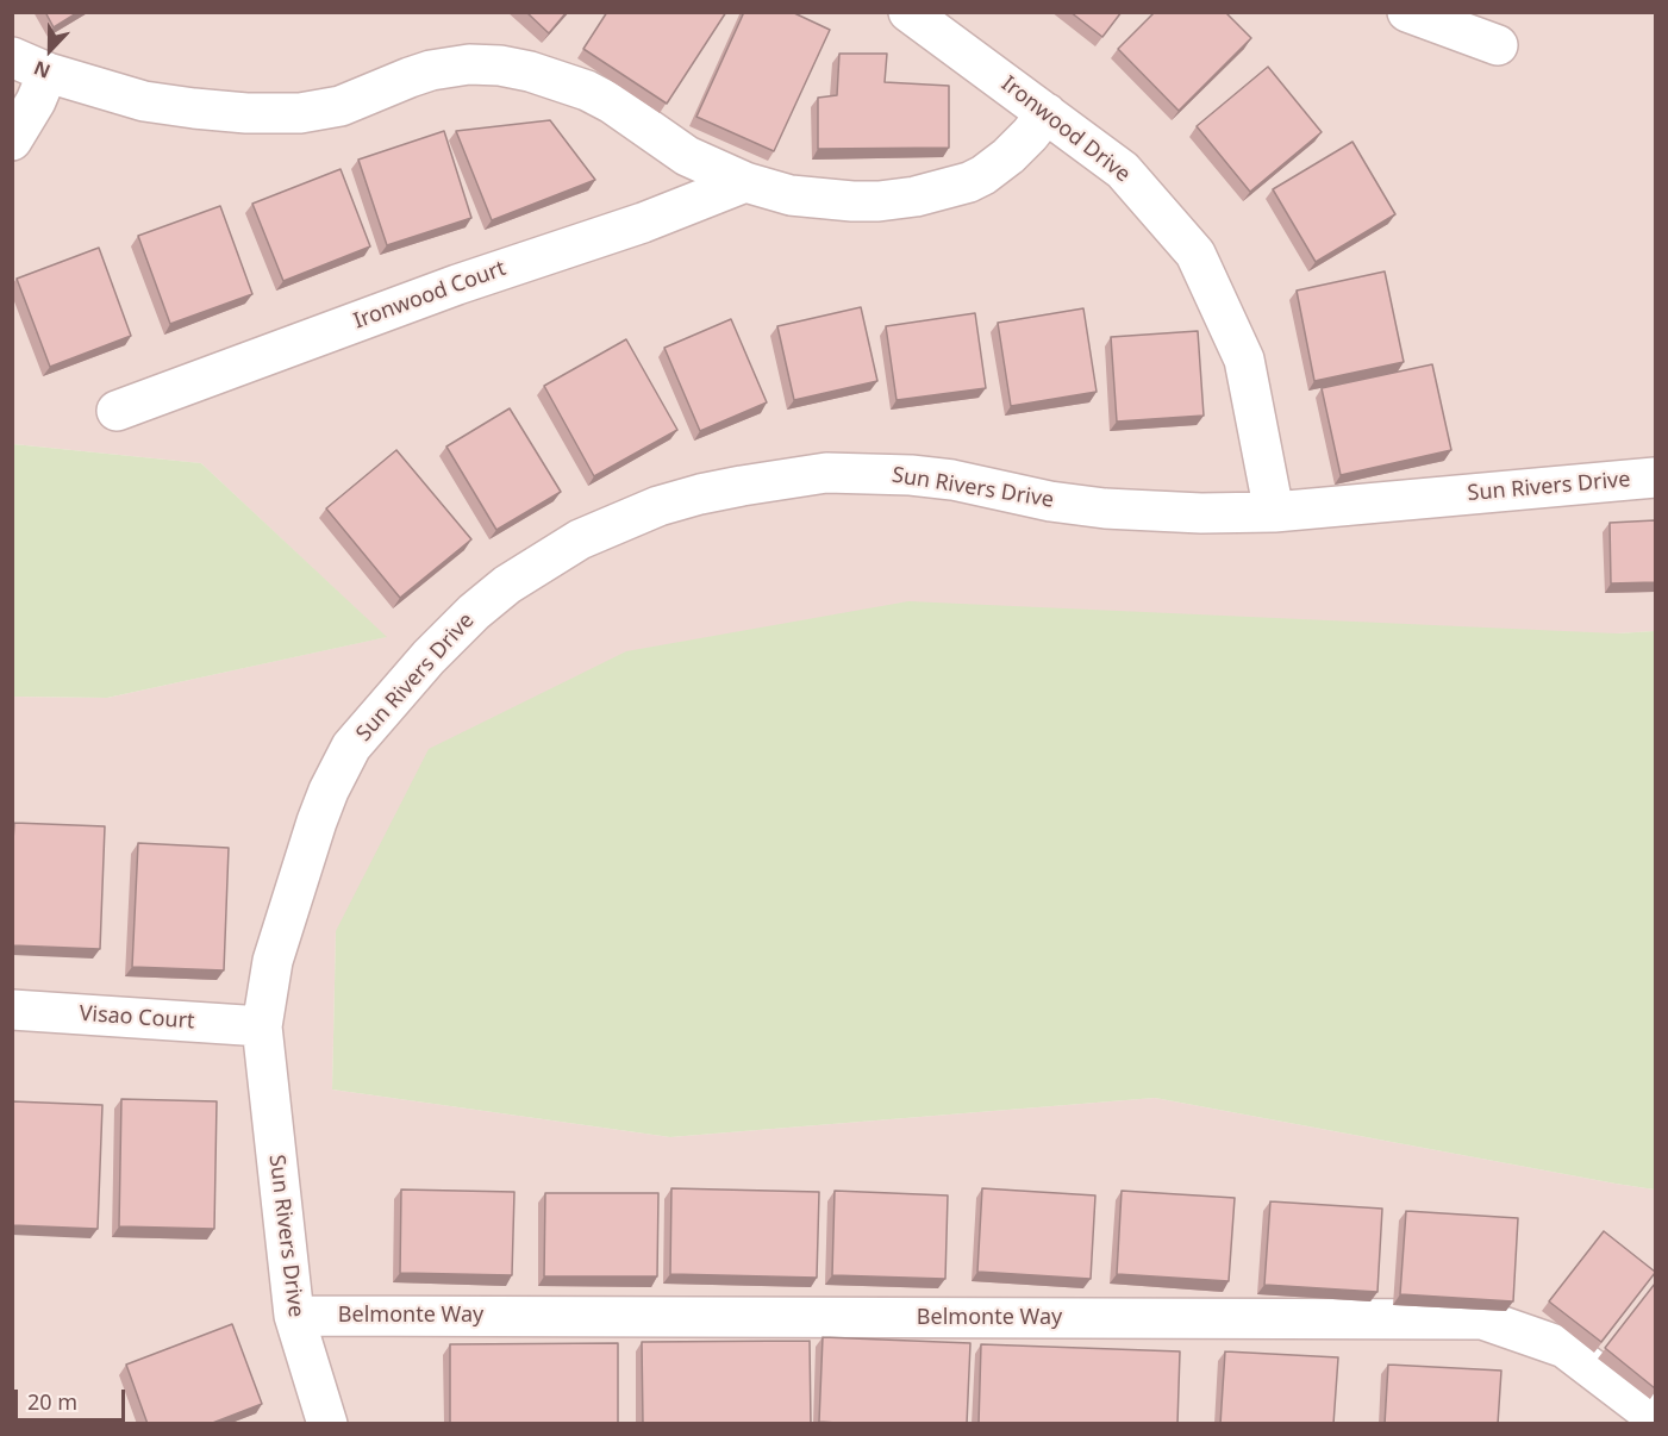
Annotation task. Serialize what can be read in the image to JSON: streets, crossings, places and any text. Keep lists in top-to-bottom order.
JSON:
{
  "streets": {
    "street": [
      "Ironwood Drive",
      "Ironwood Court",
      "Sun Rivers Drive",
      "Visao Court",
      "Belmonte Way"
    ]
  },
  "crossings": [
    ["Ironwood Drive", "Sun Rivers Drive"],
    ["Sun Rivers Drive", "Visao Court"],
    ["Sun Rivers Drive", "Belmonte Way"]
  ],
  "scale_bar": "20 m",
  "north": "bottom"
}
